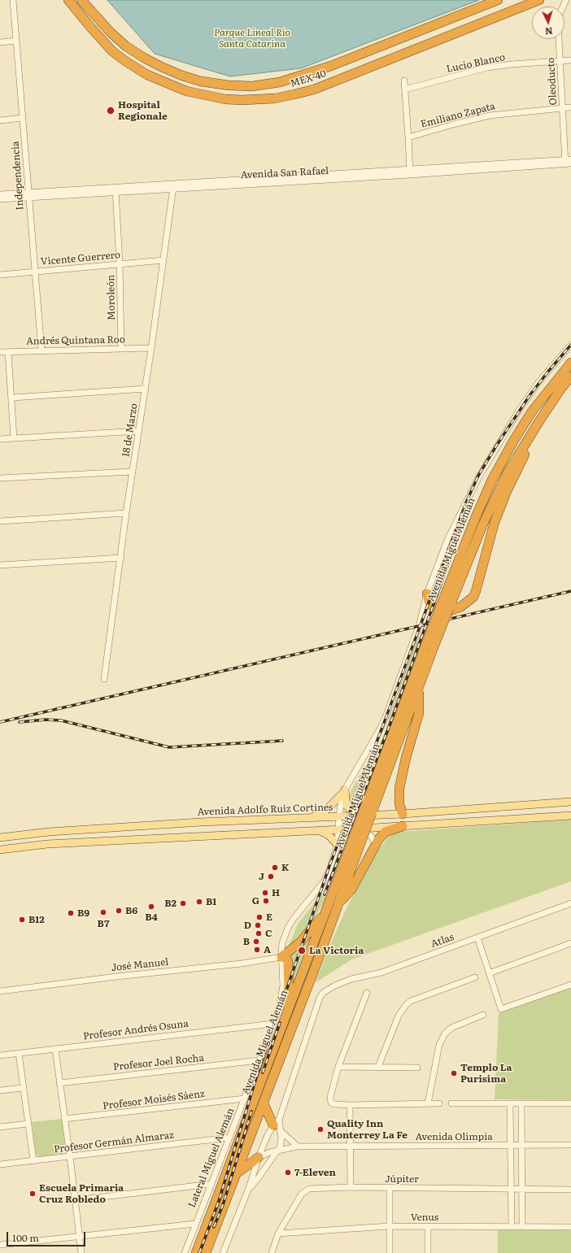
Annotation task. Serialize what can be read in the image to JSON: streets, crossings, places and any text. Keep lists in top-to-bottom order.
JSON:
{
  "streets": {
    "highway": ["MEX-40", "Avenida Miguel Alemán"],
    "main road": ["Avenida Adolfo Ruíz Cortines"],
    "street": [
      "Lucio Blanco",
      "Oleoducto",
      "Emiliano Zapata",
      "Avenida San Rafael",
      "Independencia",
      "Vicente Guerrero",
      "Moroleón",
      "Andrés Quintana Roo",
      "18 de Marzo",
      "Atlas",
      "José Manuel",
      "Profesor Andrés Osuna",
      "Profesor Joel Rocha",
      "Profesor Moisés Sáenz",
      "Avenida Olimpia",
      "Profesor Germán Almaraz",
      "Lateral Miguel Alemán",
      "Júpiter",
      "Venus"
    ]
  },
  "crossings": [
    ["Lucio Blanco", "Oleoducto"],
    ["Oleoducto", "Emiliano Zapata"],
    ["Oleoducto", "Avenida San Rafael"],
    ["Avenida San Rafael", "Independencia"],
    ["Avenida San Rafael", "Moroleón"],
    ["Avenida San Rafael", "18 de Marzo"],
    ["Independencia", "Vicente Guerrero"],
    ["Independencia", "Andrés Quintana Roo"],
    ["Vicente Guerrero", "Moroleón"],
    ["Vicente Guerrero", "18 de Marzo"],
    ["Moroleón", "Andrés Quintana Roo"],
    ["Andrés Quintana Roo", "18 de Marzo"],
    ["Avenida Miguel Alemán", "Avenida Adolfo Ruíz Cortines"],
    ["Avenida Adolfo Ruíz Cortines", "Lateral Miguel Alemán"],
    ["José Manuel", "Lateral Miguel Alemán"],
    ["Profesor Andrés Osuna", "Lateral Miguel Alemán"],
    ["Profesor Joel Rocha", "Lateral Miguel Alemán"],
    ["Profesor Moisés Sáenz", "Lateral Miguel Alemán"],
    ["Profesor Germán Almaraz", "Lateral Miguel Alemán"],
    ["Júpiter", "Venus"]
  ],
  "parks": ["Parque Lineal Río Santa Catarina"],
  "places": [
    "Hospital Regionale",
    "K",
    "J",
    "H",
    "G",
    "B1",
    "B2",
    "B4",
    "B6",
    "B7",
    "B9",
    "E",
    "B12",
    "D",
    "C",
    "B",
    "A",
    "La Victoria",
    "Templo La Purisima",
    "Quality Inn Monterrey La Fe",
    "7-Eleven",
    "Escuela Primaria Cruz Robledo"
  ],
  "scale_bar": "100 m",
  "north": "bottom"
}
